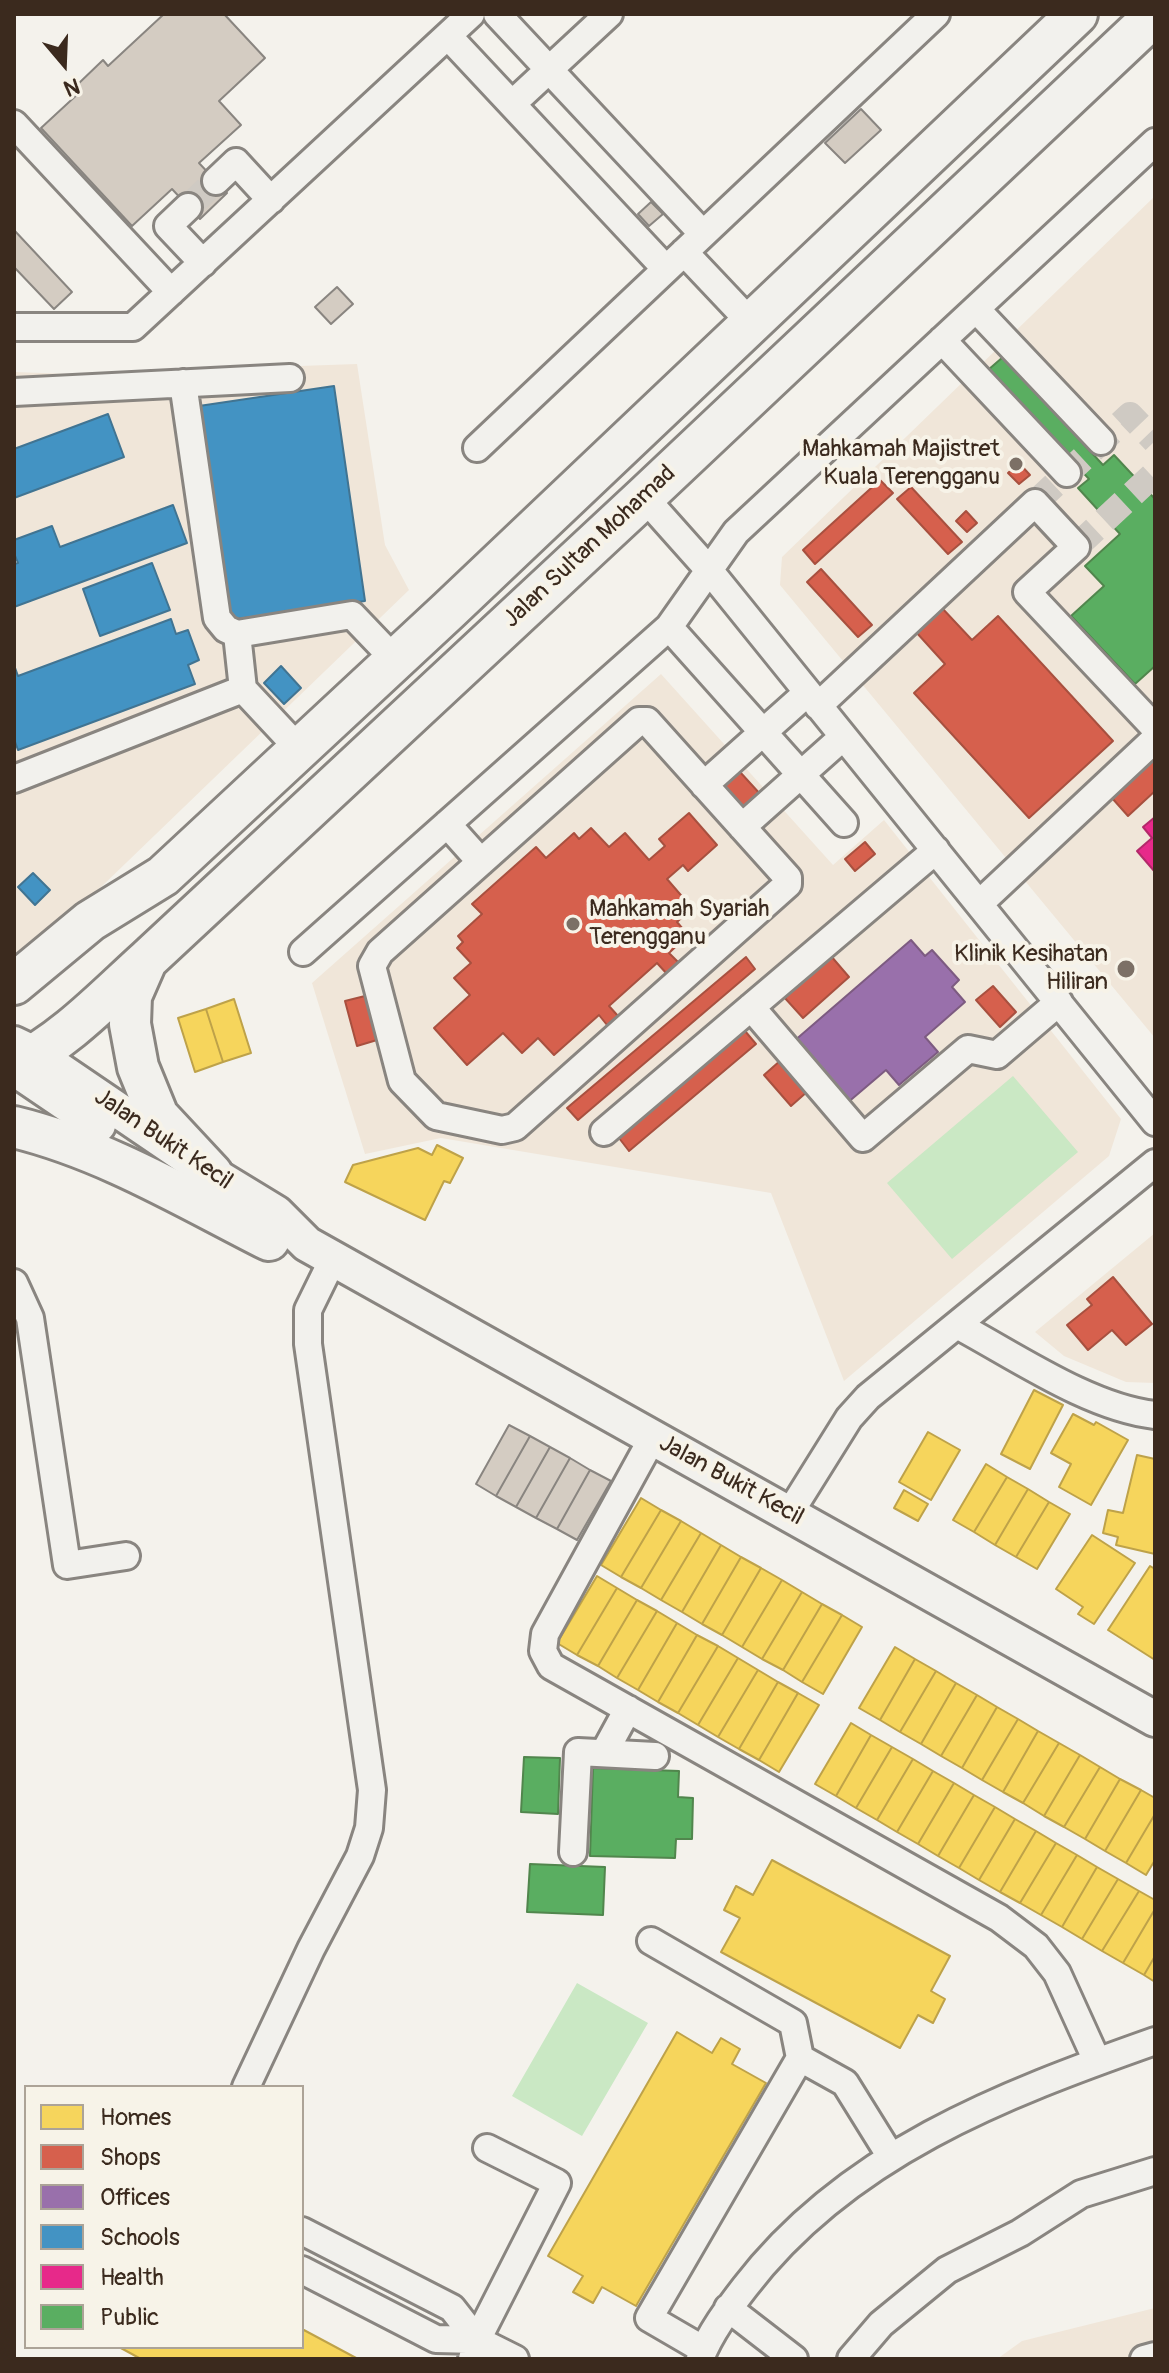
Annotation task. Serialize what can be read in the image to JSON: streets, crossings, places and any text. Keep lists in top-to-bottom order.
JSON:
{
  "streets": {
    "highway": ["Jalan Sultan Mohamad"],
    "main road": ["Jalan Bukit Kecil"]
  },
  "crossings": [
    ["Jalan Sultan Mohamad", "Jalan Bukit Kecil"]
  ],
  "places": ["Mahkamah Majistret Kuala Terengganu", "Mahkamah Syariah Terengganu", "Klinik Kesihatan Hiliran"],
  "legend": [
    "Homes",
    "Shops",
    "Offices",
    "Schools",
    "Health",
    "Public"
  ],
  "north": "bottom"
}
